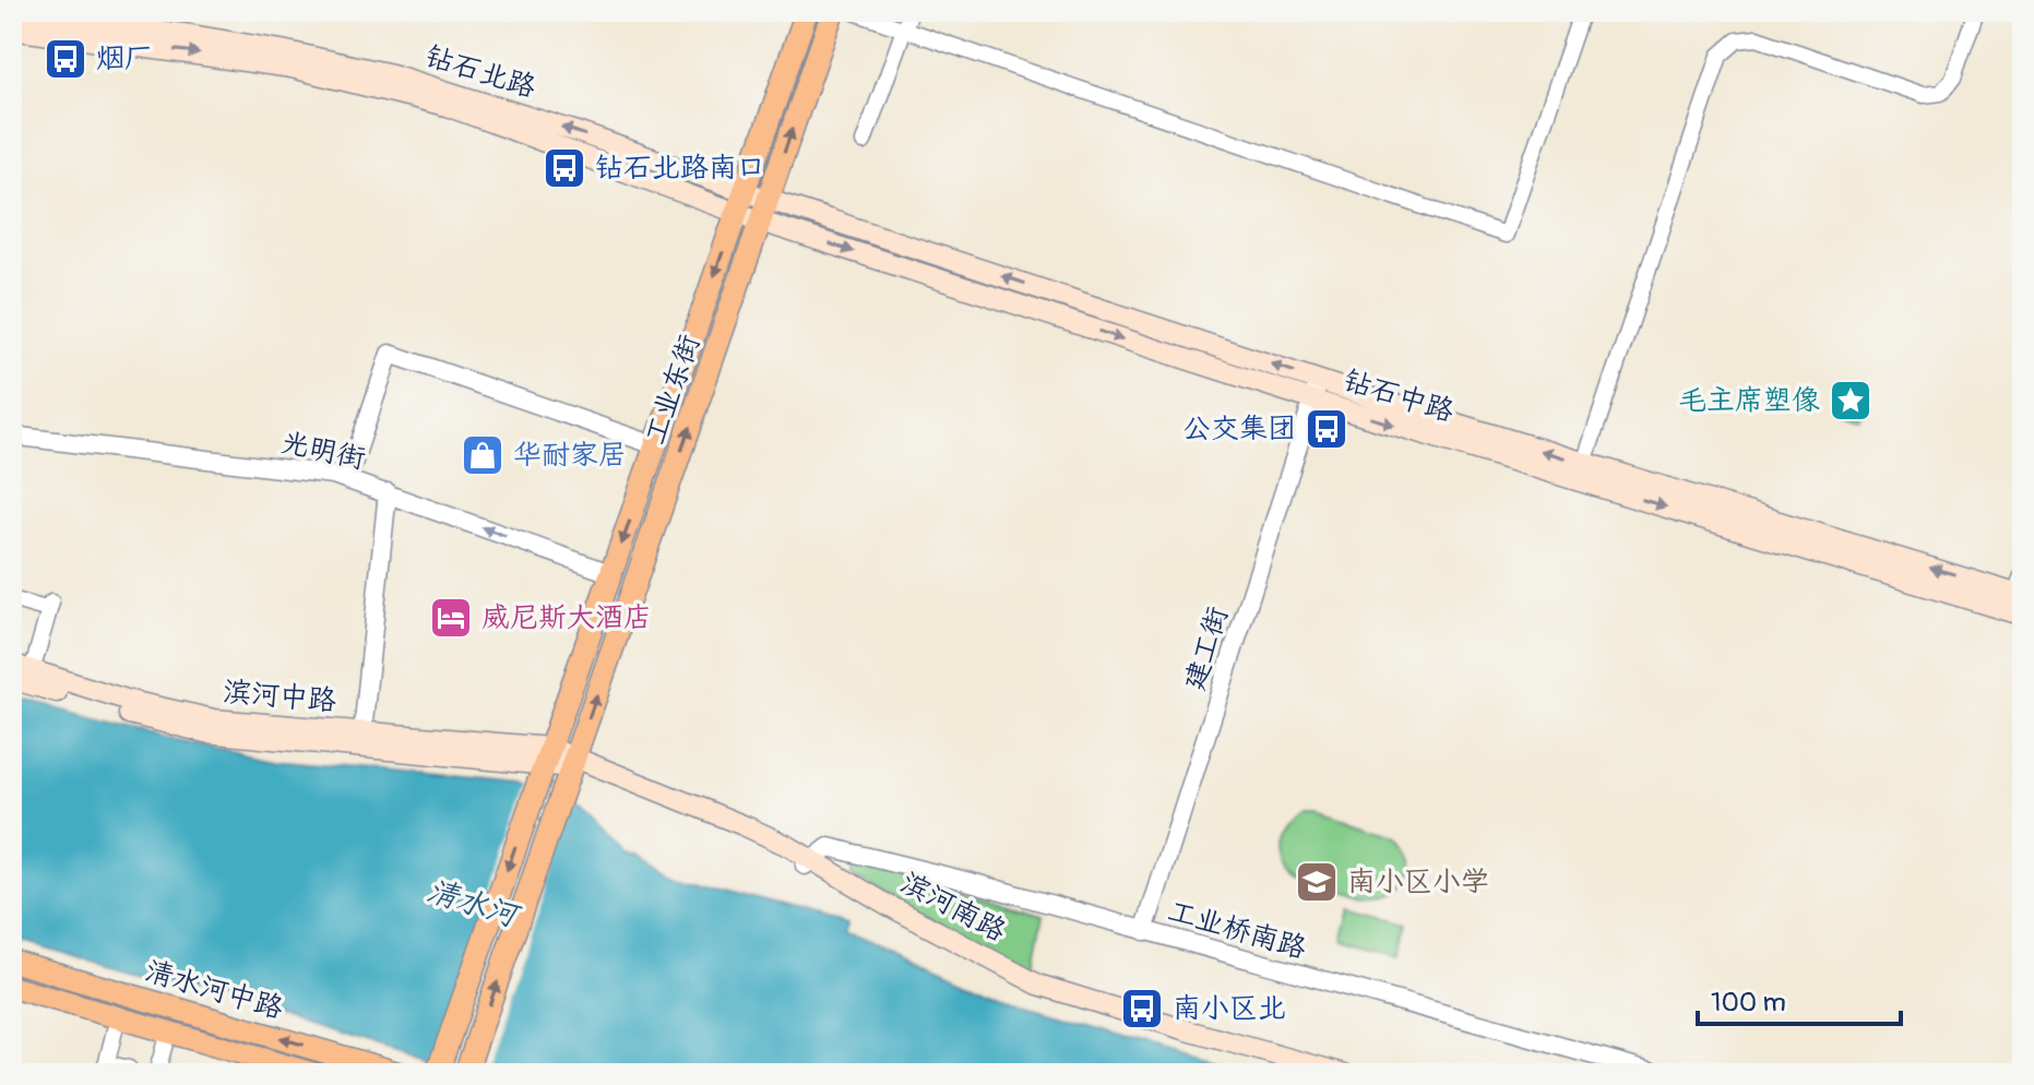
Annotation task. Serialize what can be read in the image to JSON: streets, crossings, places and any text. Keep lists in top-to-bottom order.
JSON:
{
  "streets": {
    "main road": [
      "钻石北路",
      "工业东街",
      "钻石中路",
      "滨河中路",
      "滨河南路",
      "清水河中路"
    ],
    "street": ["光明街", "建工街", "工业桥南路"]
  },
  "crossings": [
    ["钻石北路", "工业东街"],
    ["钻石北路", "钻石中路"],
    ["工业东街", "钻石中路"],
    ["工业东街", "光明街"],
    ["工业东街", "滨河中路"],
    ["工业东街", "滨河南路"],
    ["钻石中路", "建工街"],
    ["建工街", "工业桥南路"],
    ["滨河中路", "滨河南路"],
    ["滨河南路", "工业桥南路"]
  ],
  "one_way": ["光明街"],
  "water": ["清水河"],
  "places": {
    "bus stop": [
      "烟厂",
      "钻石北路南口",
      "公交集团",
      "南小区北"
    ],
    "place": ["毛主席塑像"],
    "shop": ["华耐家居"],
    "hotel": ["威尼斯大酒店"],
    "school or university": ["南小区小学"]
  },
  "scale_bar": "100 m"
}
